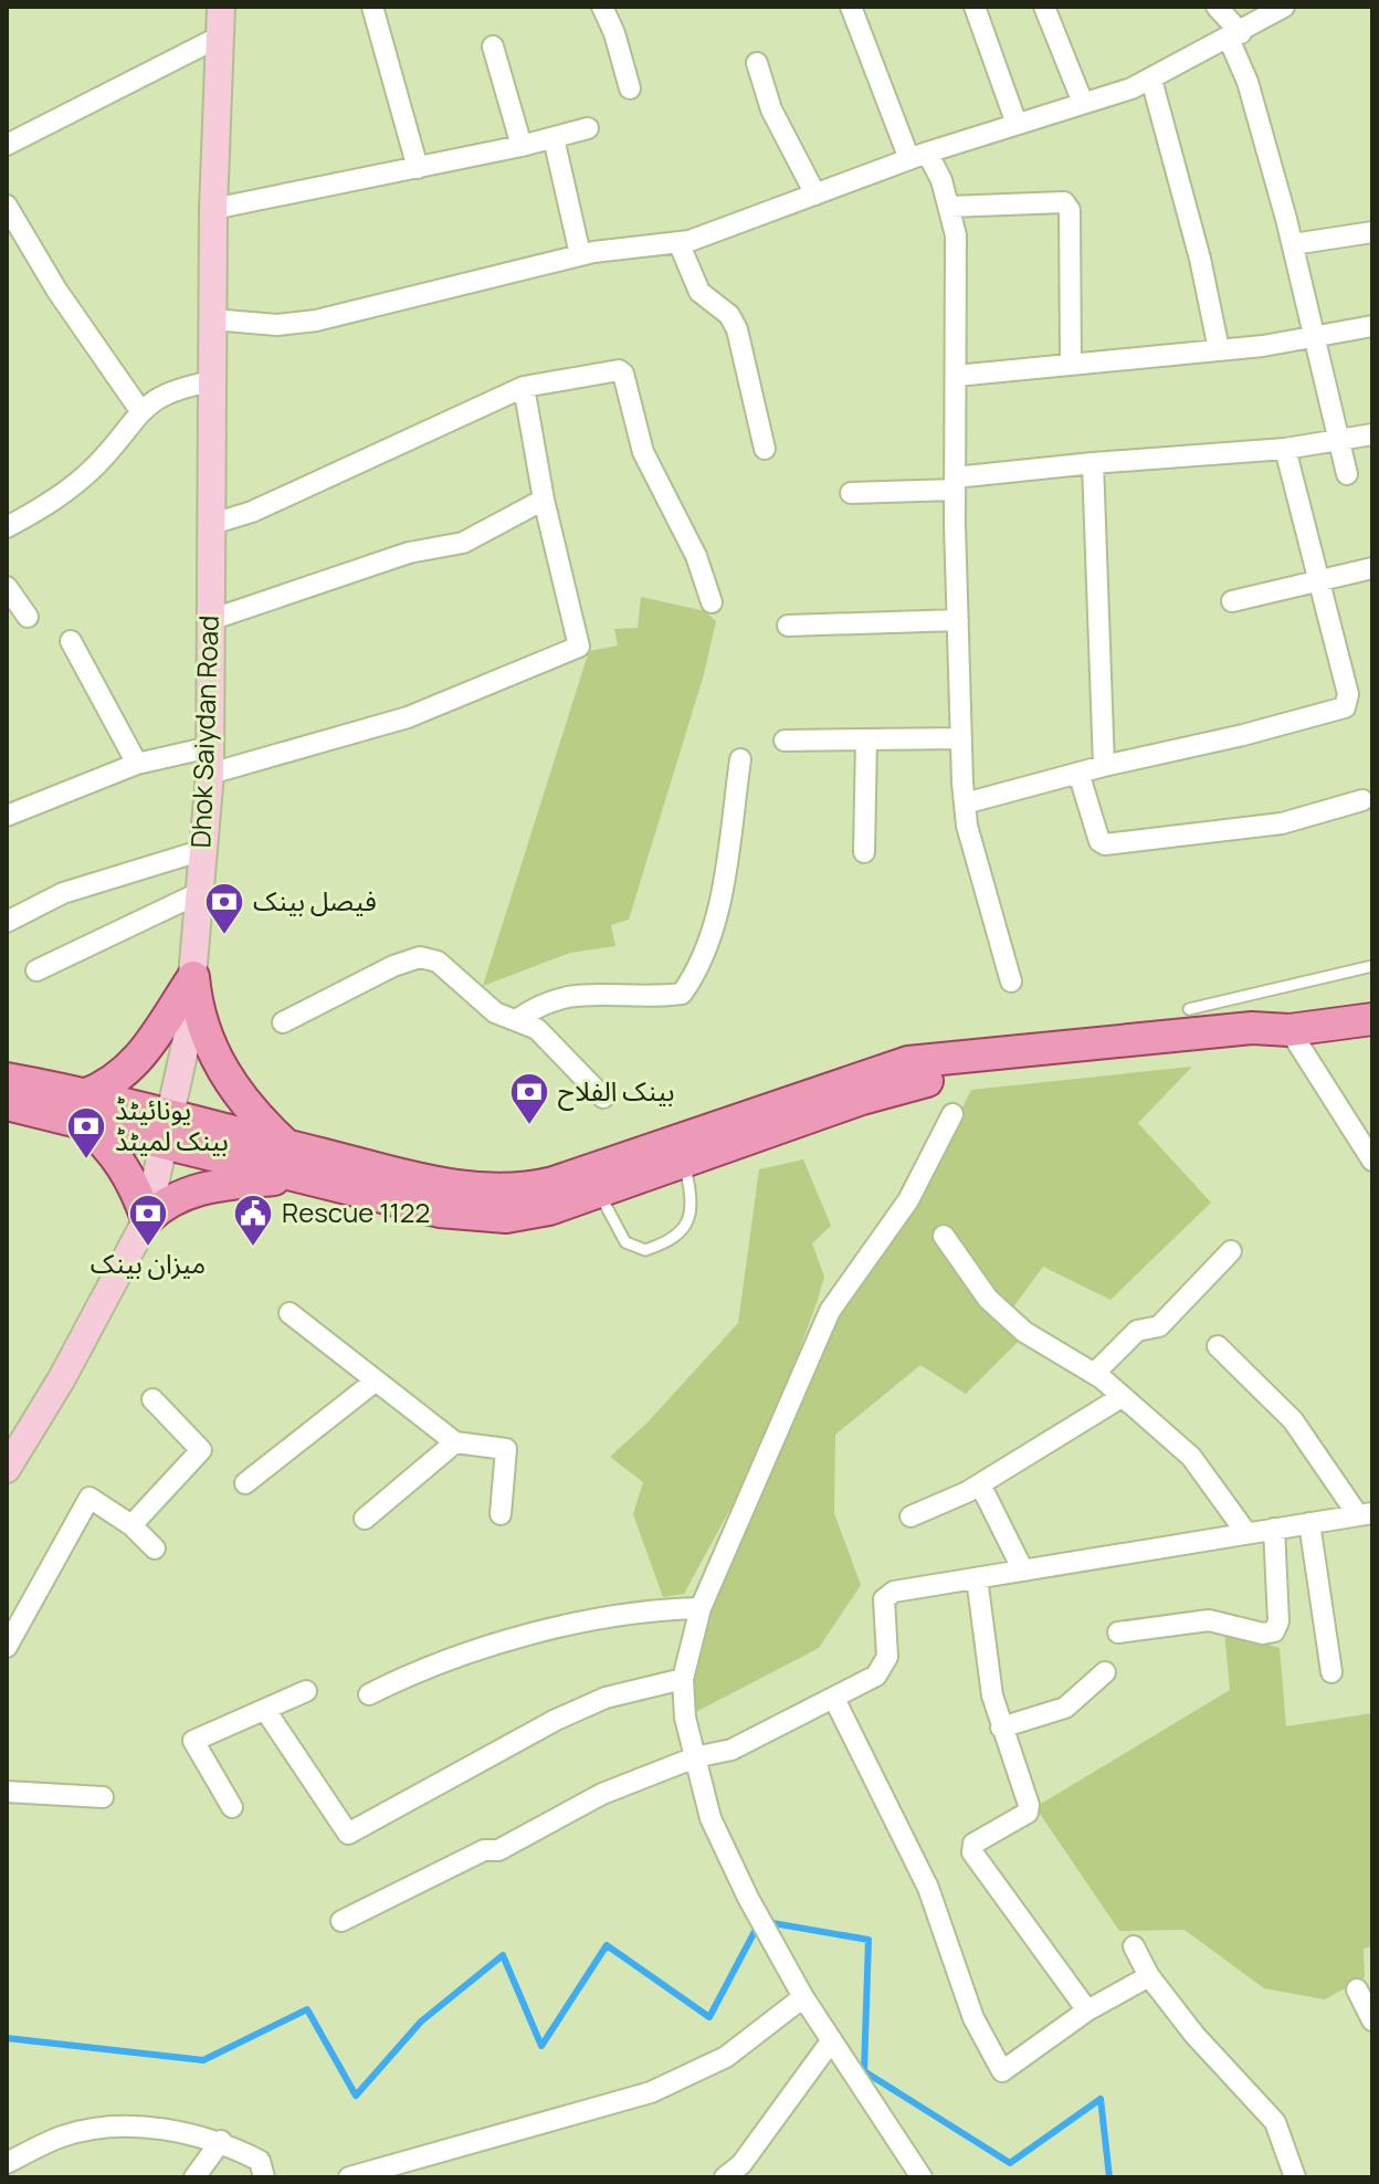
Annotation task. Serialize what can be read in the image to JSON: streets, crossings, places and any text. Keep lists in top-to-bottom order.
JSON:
{
  "streets": {
    "main road": ["Dhok Saiydan Road"]
  },
  "places": {
    "bank": [
      "فیصل بینک",
      "بینک الفلاح",
      "یونائیٹڈ بینک لمیٹڈ",
      "میزان بینک"
    ],
    "public building": ["Rescue 1122"]
  }
}
